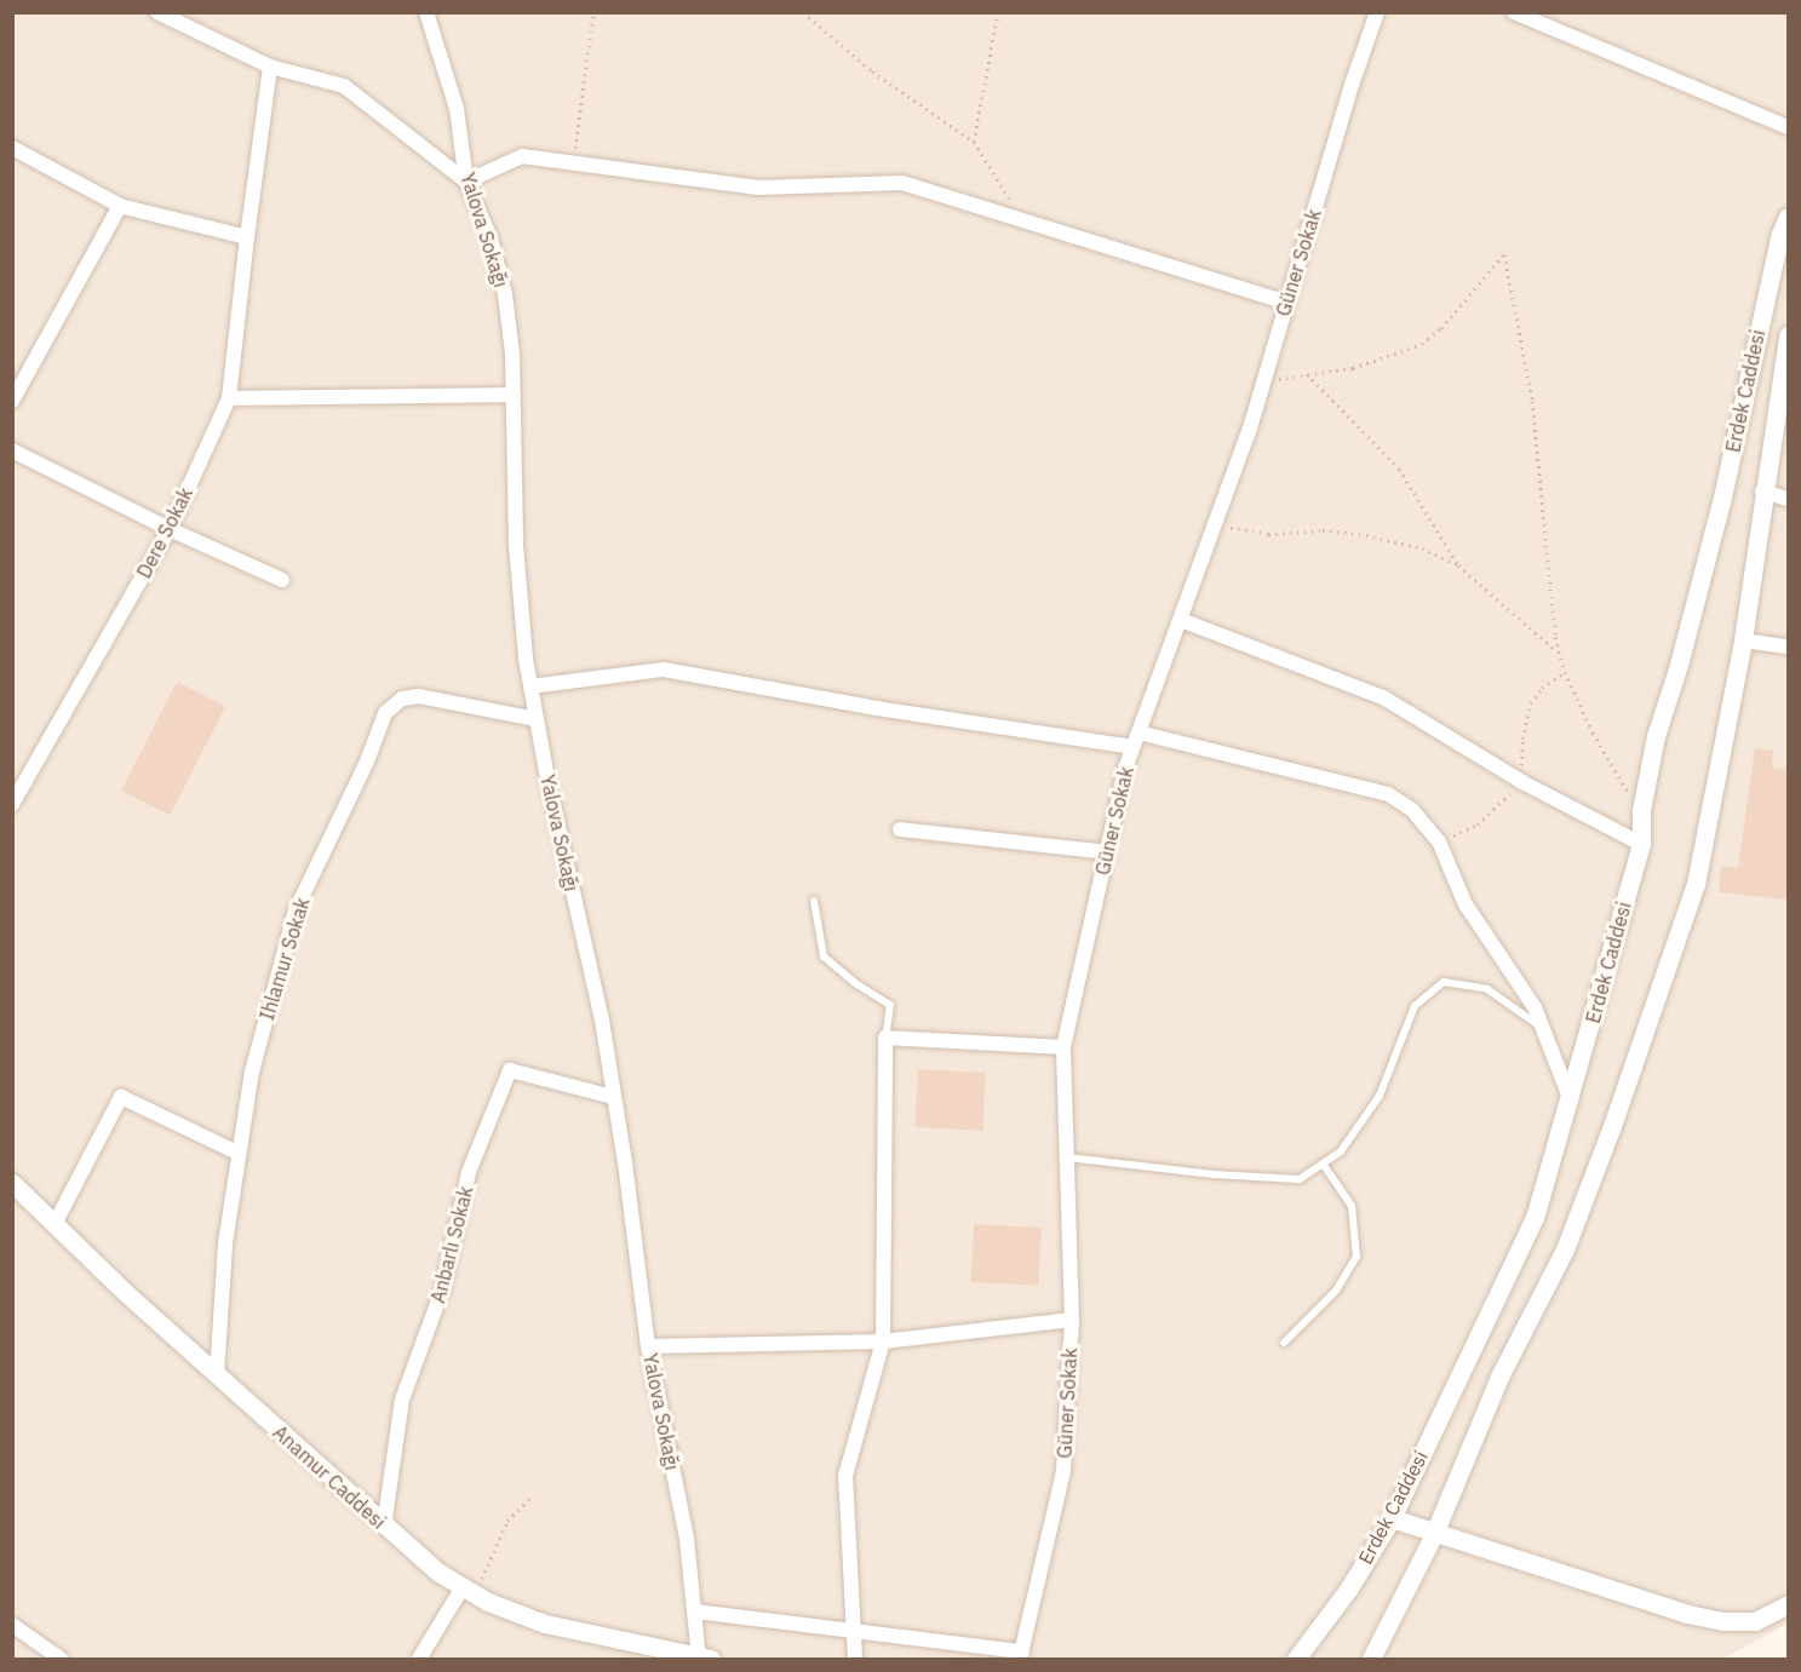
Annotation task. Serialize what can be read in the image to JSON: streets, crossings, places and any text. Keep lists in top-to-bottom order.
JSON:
{
  "streets": {
    "street": [
      "Yalova Sokağı",
      "Güner Sokak",
      "Erdek Caddesi",
      "Dere Sokak",
      "Ihlamur Sokak",
      "Anbarlı Sokak",
      "Anamur Caddesi"
    ]
  },
  "crossings": [
    ["Yalova Sokağı", "Ihlamur Sokak"],
    ["Yalova Sokağı", "Anbarlı Sokak"],
    ["Yalova Sokağı", "Anamur Caddesi"],
    ["Ihlamur Sokak", "Anamur Caddesi"],
    ["Anbarlı Sokak", "Anamur Caddesi"]
  ]
}
